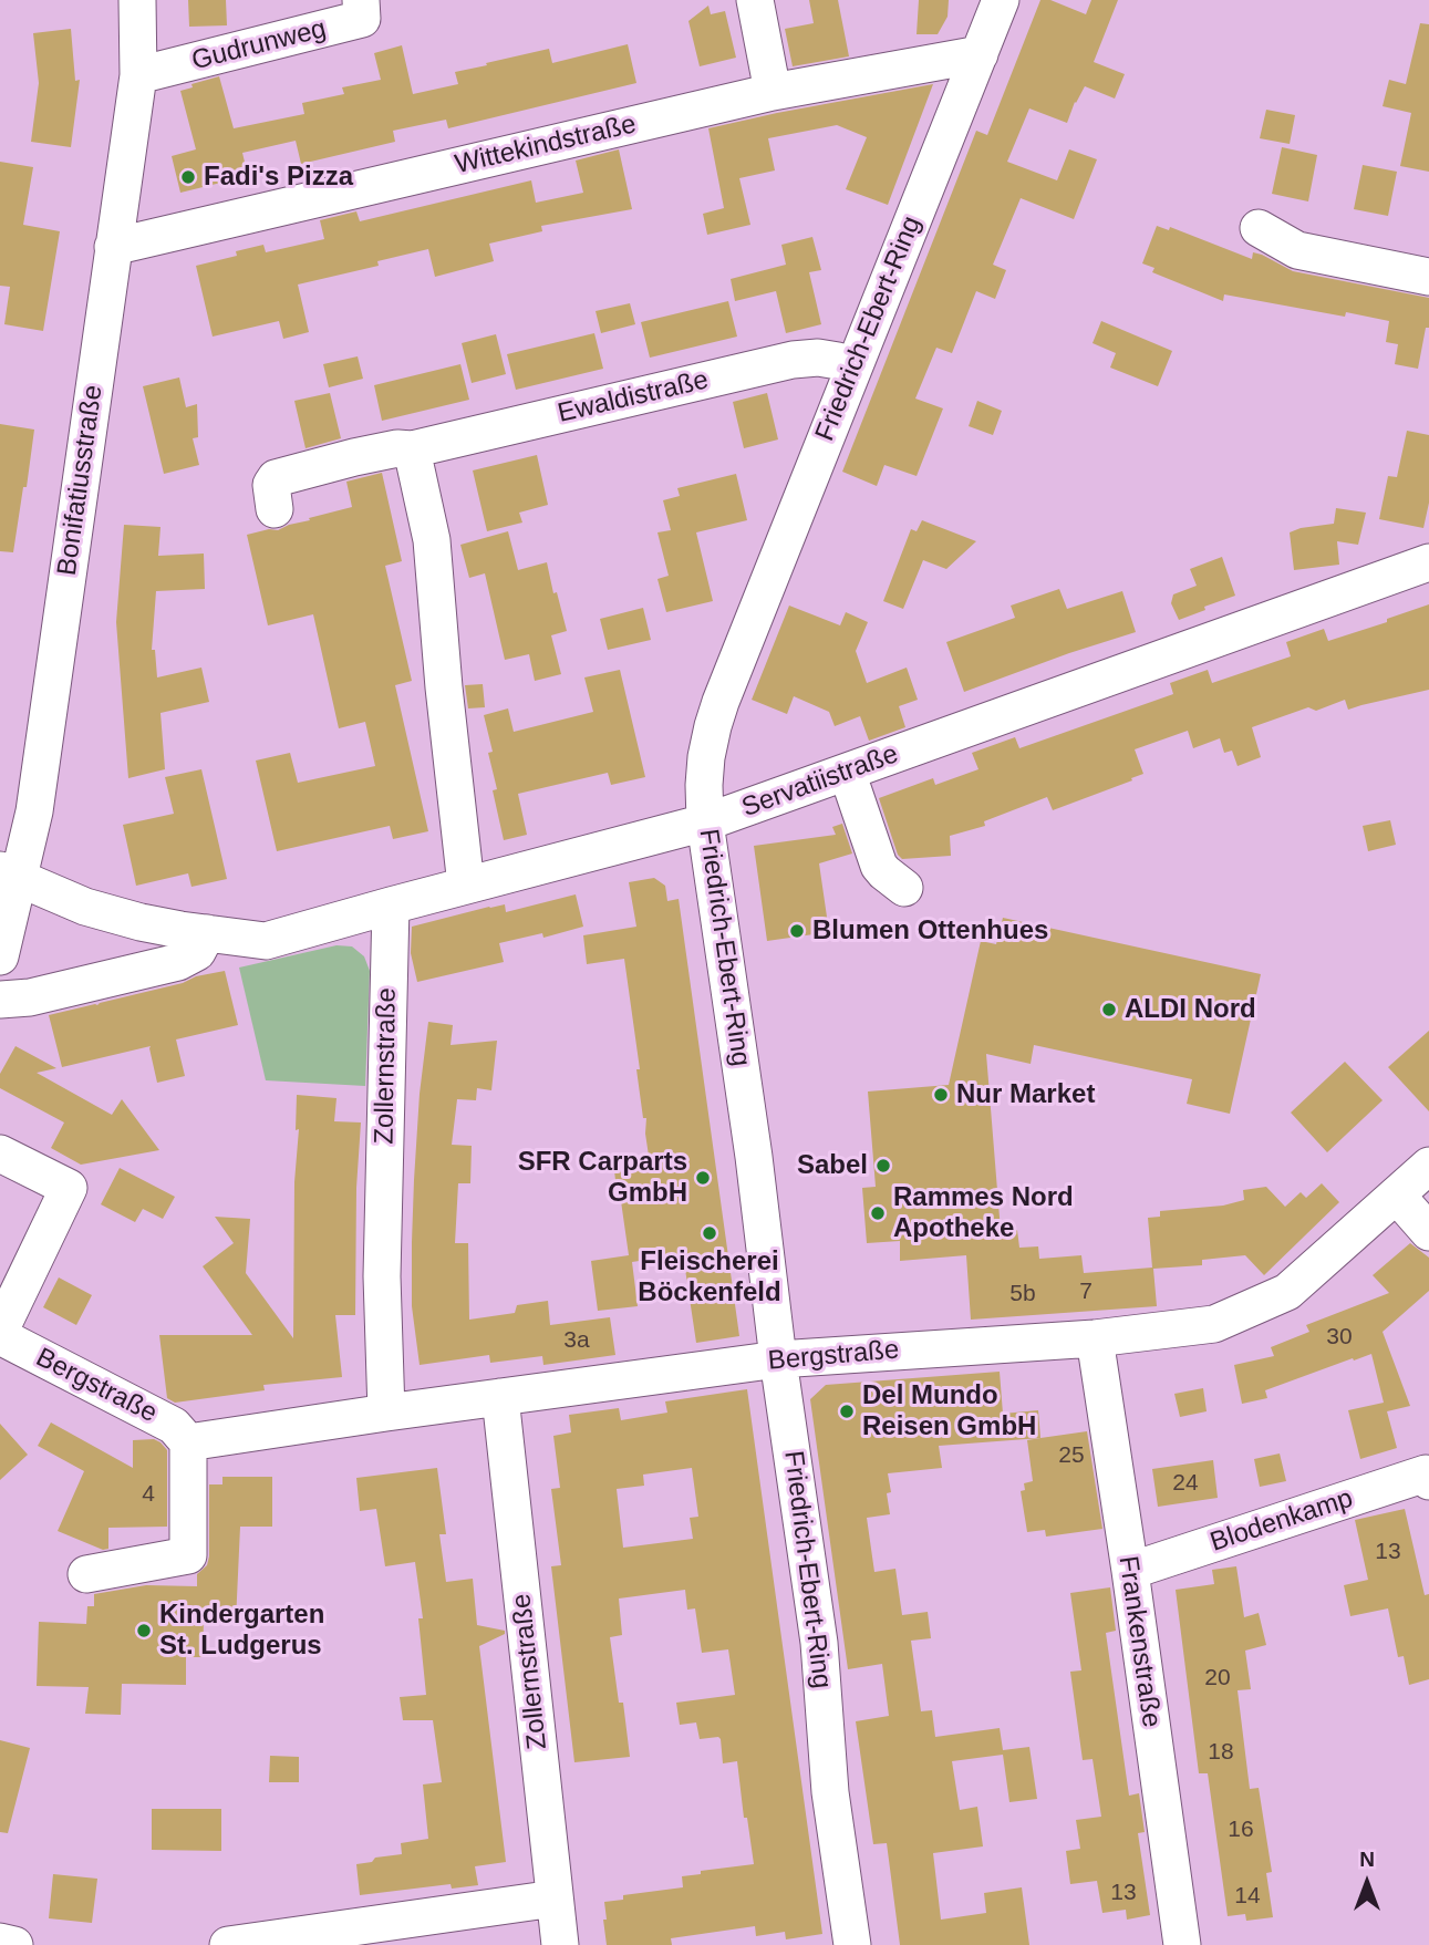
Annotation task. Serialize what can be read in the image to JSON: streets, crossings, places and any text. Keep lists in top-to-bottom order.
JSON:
{
  "streets": {
    "street": [
      "Gudrunweg",
      "Wittekindstraße",
      "Friedrich-Ebert-Ring",
      "Ewaldistraße",
      "Bonifatiusstraße",
      "Servatiistraße",
      "Zollernstraße",
      "Bergstraße",
      "Blodenkamp",
      "Frankenstraße"
    ]
  },
  "crossings": [
    ["Gudrunweg", "Bonifatiusstraße"],
    ["Wittekindstraße", "Friedrich-Ebert-Ring"],
    ["Wittekindstraße", "Bonifatiusstraße"],
    ["Friedrich-Ebert-Ring", "Ewaldistraße"],
    ["Friedrich-Ebert-Ring", "Servatiistraße"],
    ["Friedrich-Ebert-Ring", "Bergstraße"],
    ["Bonifatiusstraße", "Servatiistraße"],
    ["Servatiistraße", "Zollernstraße"],
    ["Zollernstraße", "Bergstraße"],
    ["Bergstraße", "Frankenstraße"],
    ["Blodenkamp", "Frankenstraße"]
  ],
  "places": [
    "Fadi's Pizza",
    "Blumen Ottenhues",
    "ALDI Nord",
    "Nur Market",
    "Sabel",
    "SFR Carparts GmbH",
    "Rammes Nord Apotheke",
    "Fleischerei Böckenfeld",
    "Del Mundo Reisen GmbH",
    "Kindergarten St. Ludgerus"
  ],
  "house_numbers": [
    "7",
    "5b",
    "30",
    "3a",
    "25",
    "24",
    "4",
    "13",
    "20",
    "18",
    "16",
    "13",
    "14"
  ],
  "north": "top"
}
